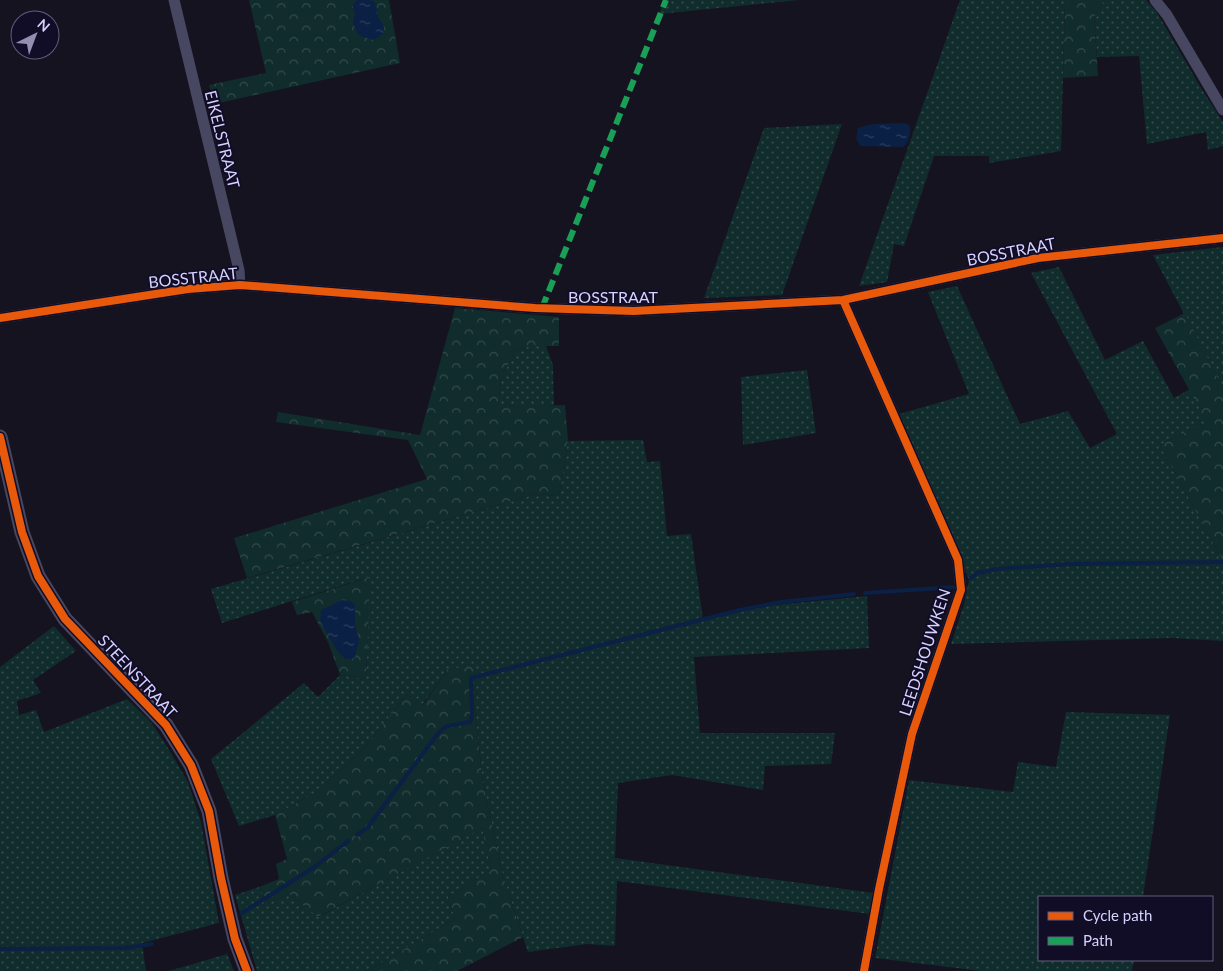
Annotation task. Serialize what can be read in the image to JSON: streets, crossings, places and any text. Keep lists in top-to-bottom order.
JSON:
{
  "streets": {
    "street": [
      "EIKELSTRAAT",
      "BOSSTRAAT",
      "LEEDSHOUWKEN",
      "STEENSTRAAT"
    ]
  },
  "crossings": [
    ["EIKELSTRAAT", "BOSSTRAAT"],
    ["BOSSTRAAT", "LEEDSHOUWKEN"]
  ],
  "legend": ["Cycle path", "Path"],
  "north": "top right"
}
